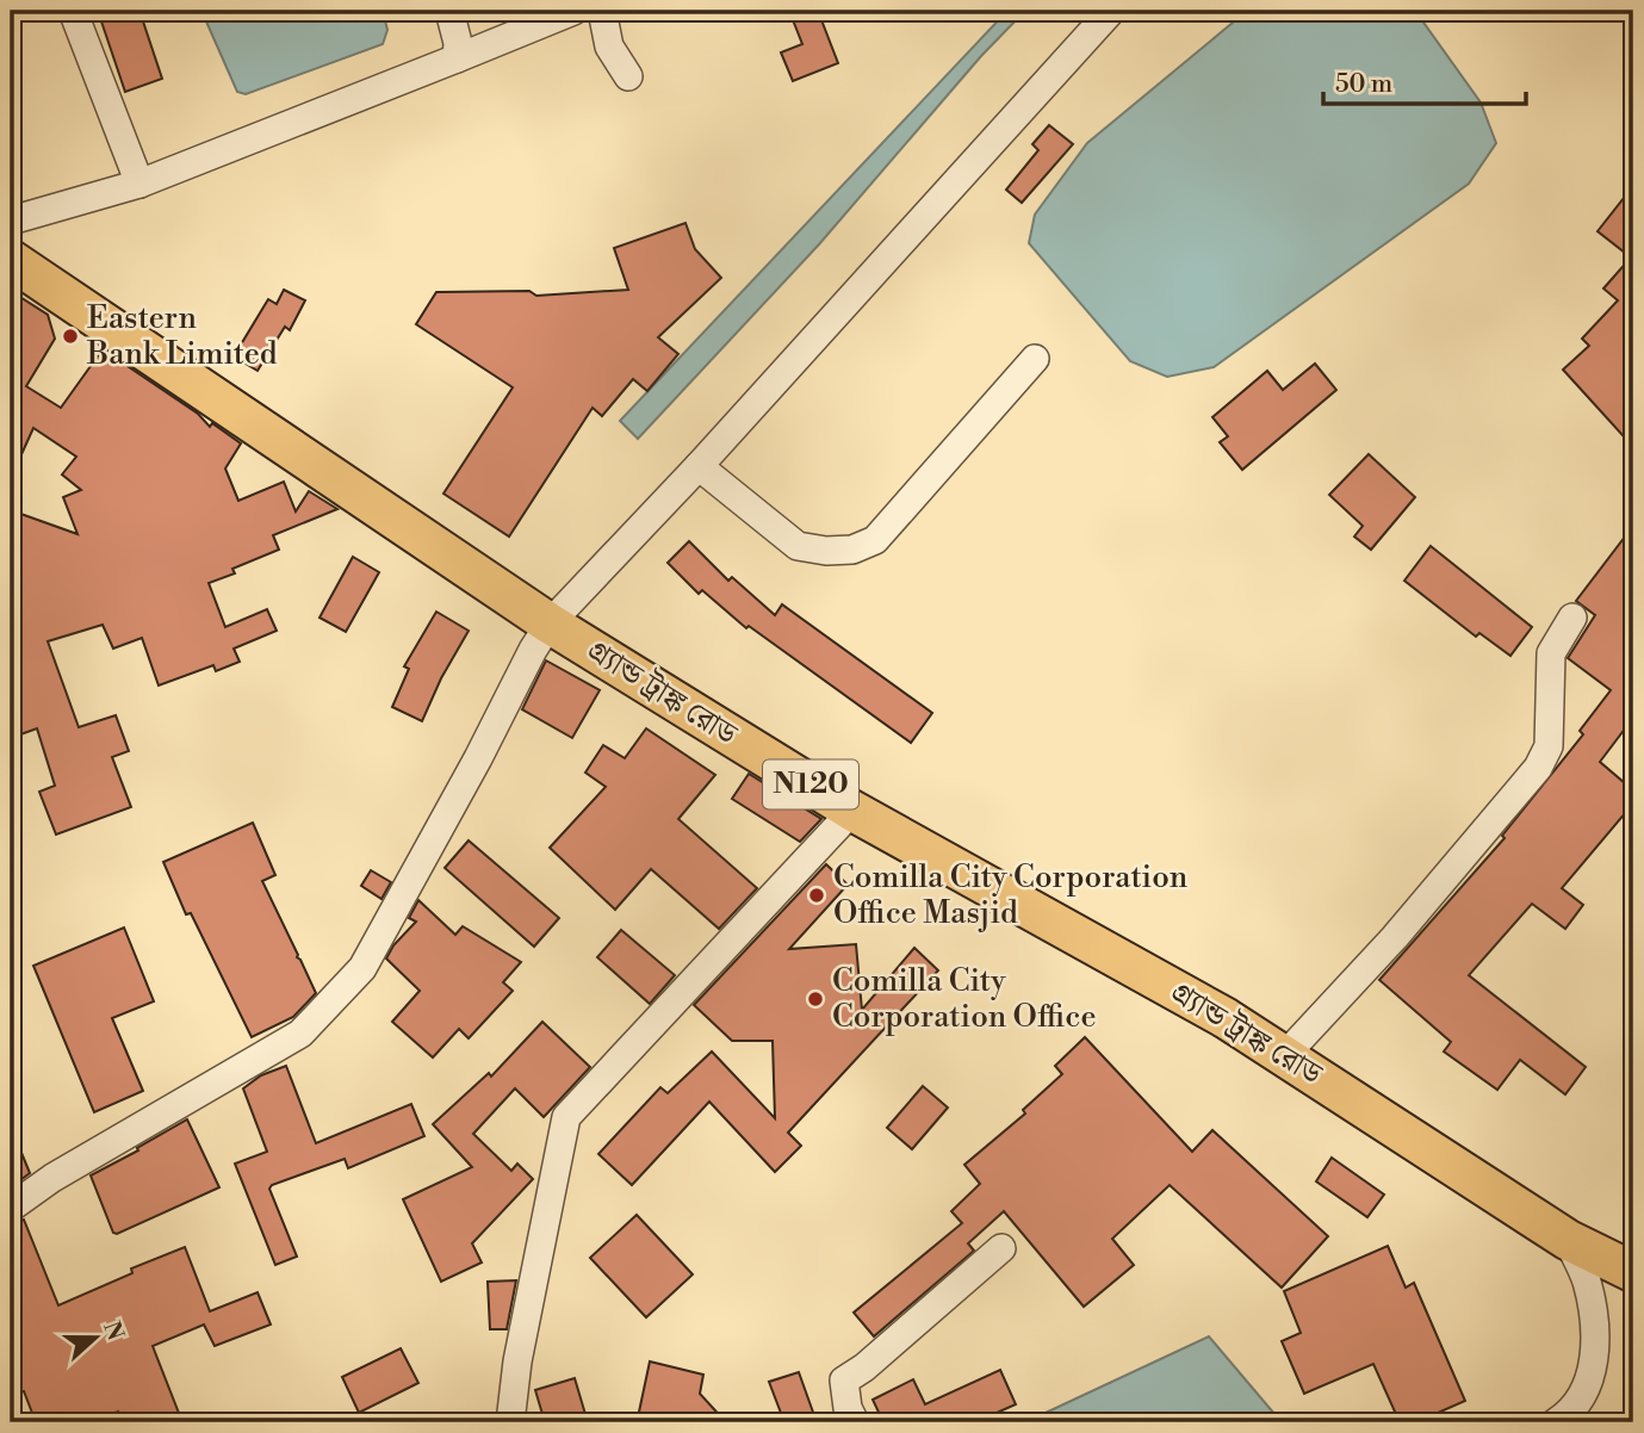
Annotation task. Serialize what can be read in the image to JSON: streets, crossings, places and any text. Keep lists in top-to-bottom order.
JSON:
{
  "streets": {
    "highway": ["গ্র্যান্ড ট্রাঙ্ক রোড", "N120"]
  },
  "places": ["Eastern Bank Limited", "Comilla City Corporation Office Masjid", "Comilla City Corporation Office"],
  "scale_bar": "50 m",
  "north": "right"
}
